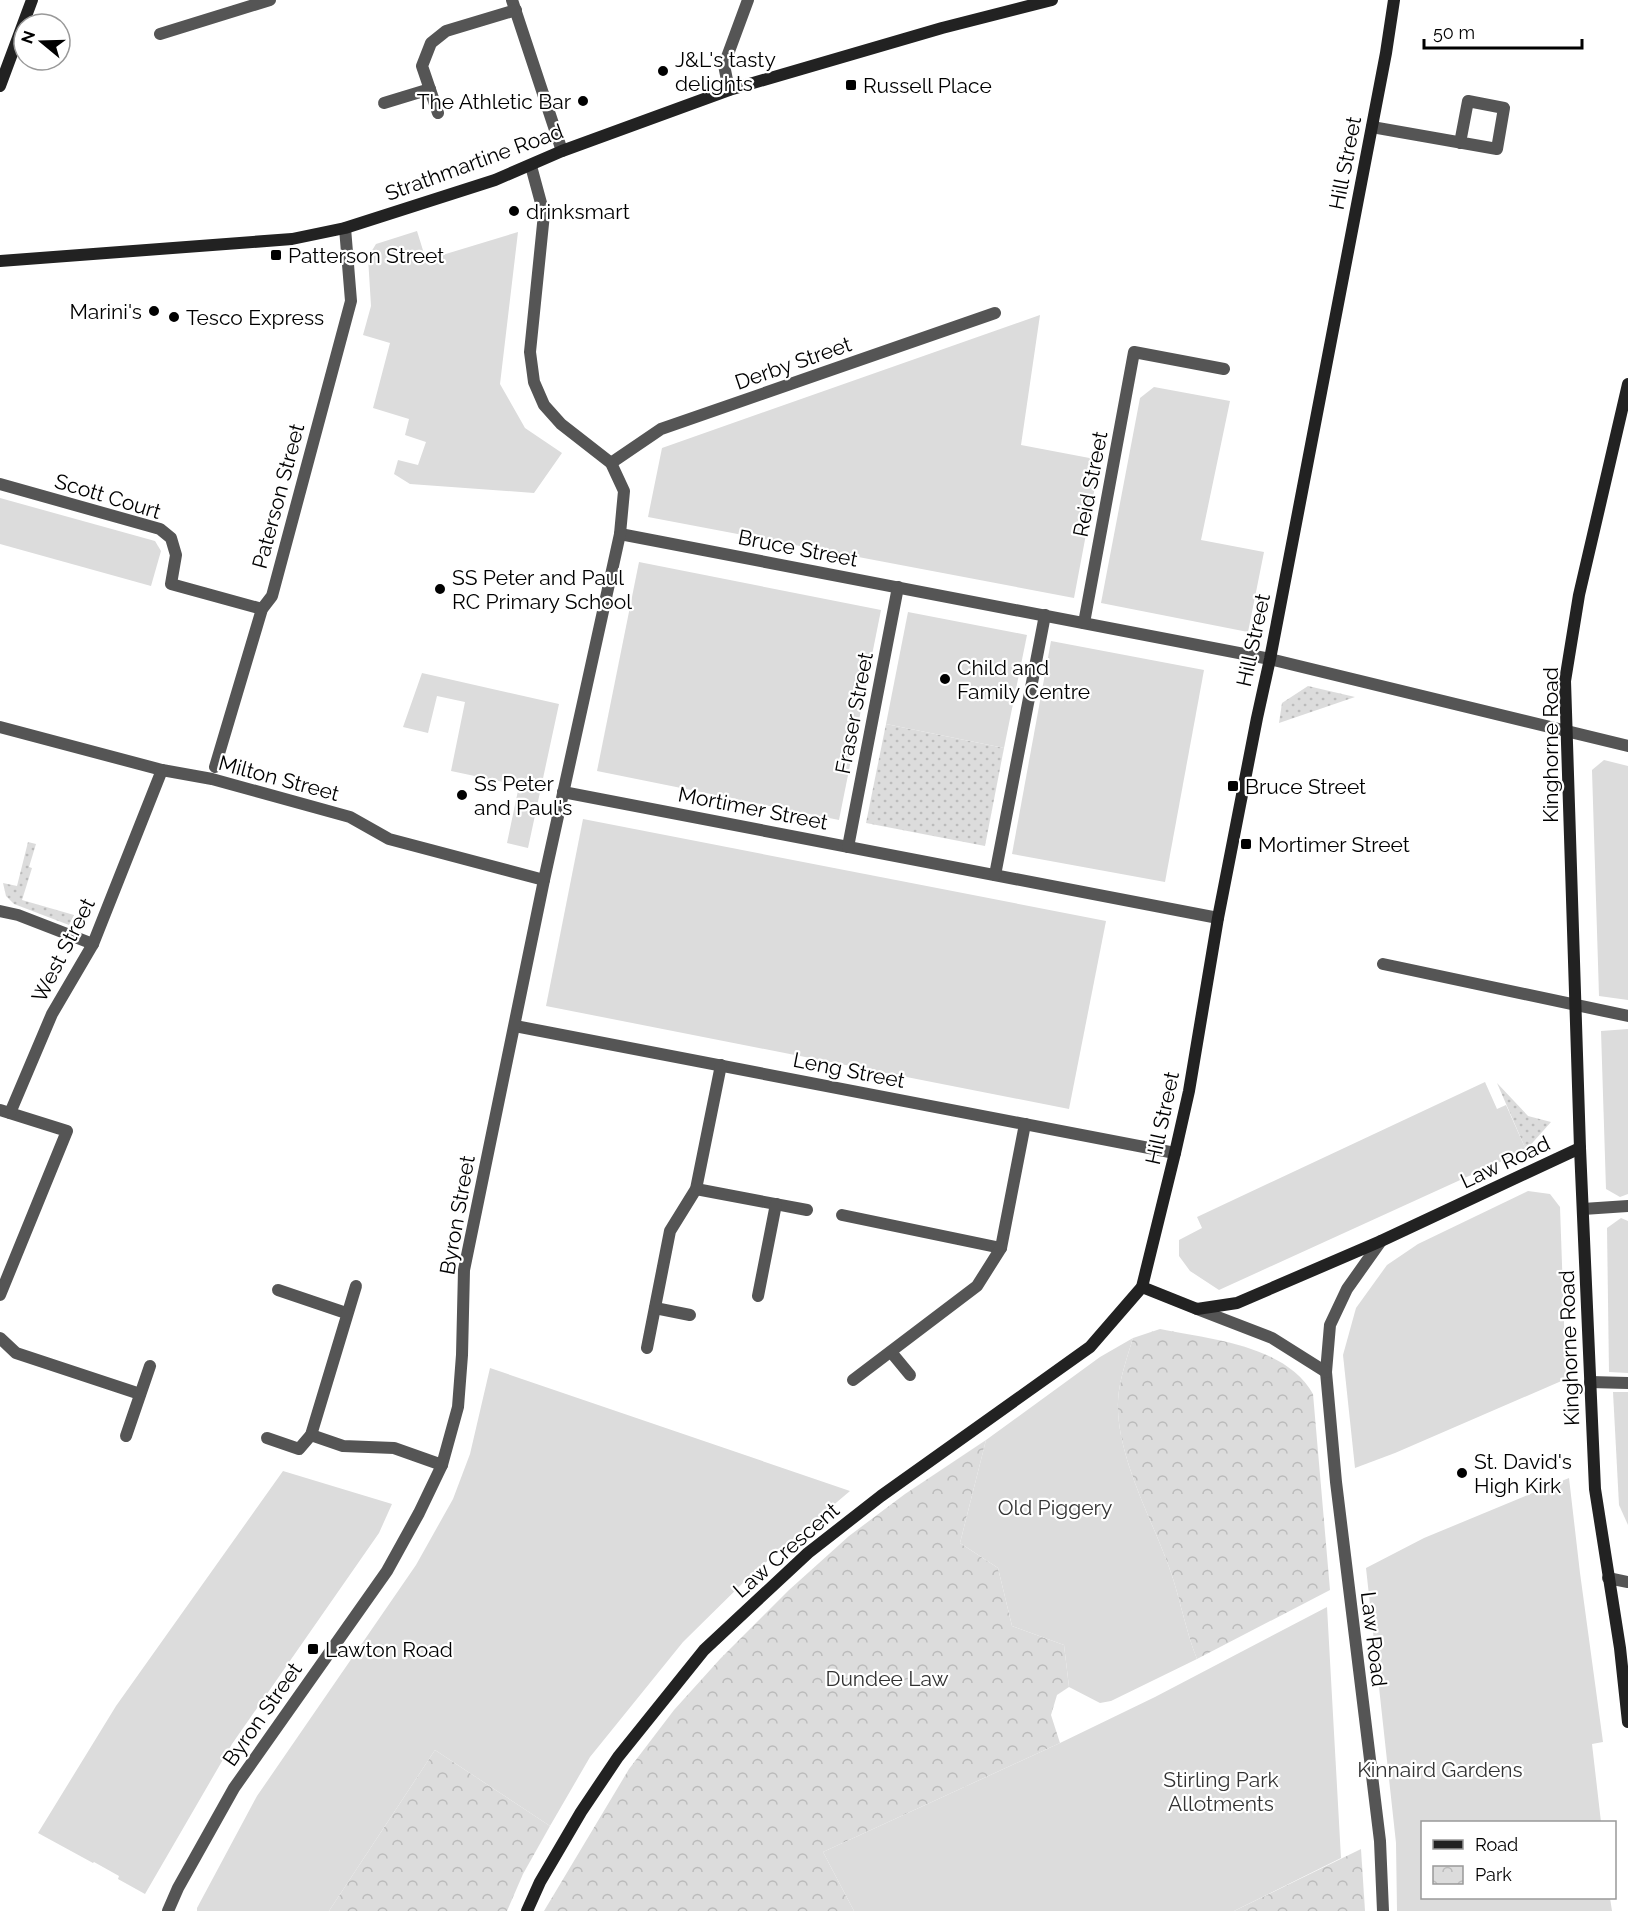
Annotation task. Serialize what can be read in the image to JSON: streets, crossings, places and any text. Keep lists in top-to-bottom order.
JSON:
{
  "streets": {
    "street": [
      "Strathmartine Road",
      "Hill Street",
      "Derby Street",
      "Reid Street",
      "Scott Court",
      "Paterson Street",
      "Bruce Street",
      "Fraser Street",
      "Kinghorne Road",
      "Milton Street",
      "Mortimer Street",
      "West Street",
      "Leng Street",
      "Law Road",
      "Byron Street",
      "Law Crescent"
    ]
  },
  "crossings": [
    ["Strathmartine Road", "Paterson Street"],
    ["Hill Street", "Bruce Street"],
    ["Hill Street", "Mortimer Street"],
    ["Hill Street", "Leng Street"],
    ["Hill Street", "Law Crescent"],
    ["Derby Street", "Byron Street"],
    ["Reid Street", "Bruce Street"],
    ["Scott Court", "Paterson Street"],
    ["Bruce Street", "Fraser Street"],
    ["Bruce Street", "Kinghorne Road"],
    ["Bruce Street", "Byron Street"],
    ["Fraser Street", "Mortimer Street"],
    ["Kinghorne Road", "Law Road"],
    ["Milton Street", "West Street"],
    ["Milton Street", "Byron Street"],
    ["Mortimer Street", "Byron Street"],
    ["Leng Street", "Byron Street"]
  ],
  "parks": [
    "Old Piggery",
    "Dundee Law",
    "Kinnaird Gardens",
    "Stirling Park Allotments"
  ],
  "places": {
    "other": [
      "J&L's tasty delights",
      "The Athletic Bar",
      "drinksmart",
      "Marini's",
      "Tesco Express",
      "SS Peter and Paul RC Primary School",
      "Child and Family Centre",
      "Ss Peter and Paul's",
      "St. David's High Kirk"
    ],
    "transit": [
      "Russell Place",
      "Patterson Street",
      "Bruce Street",
      "Mortimer Street",
      "Lawton Road"
    ]
  },
  "legend": ["Road", "Park"],
  "scale_bar": "50 m",
  "north": "left"
}
